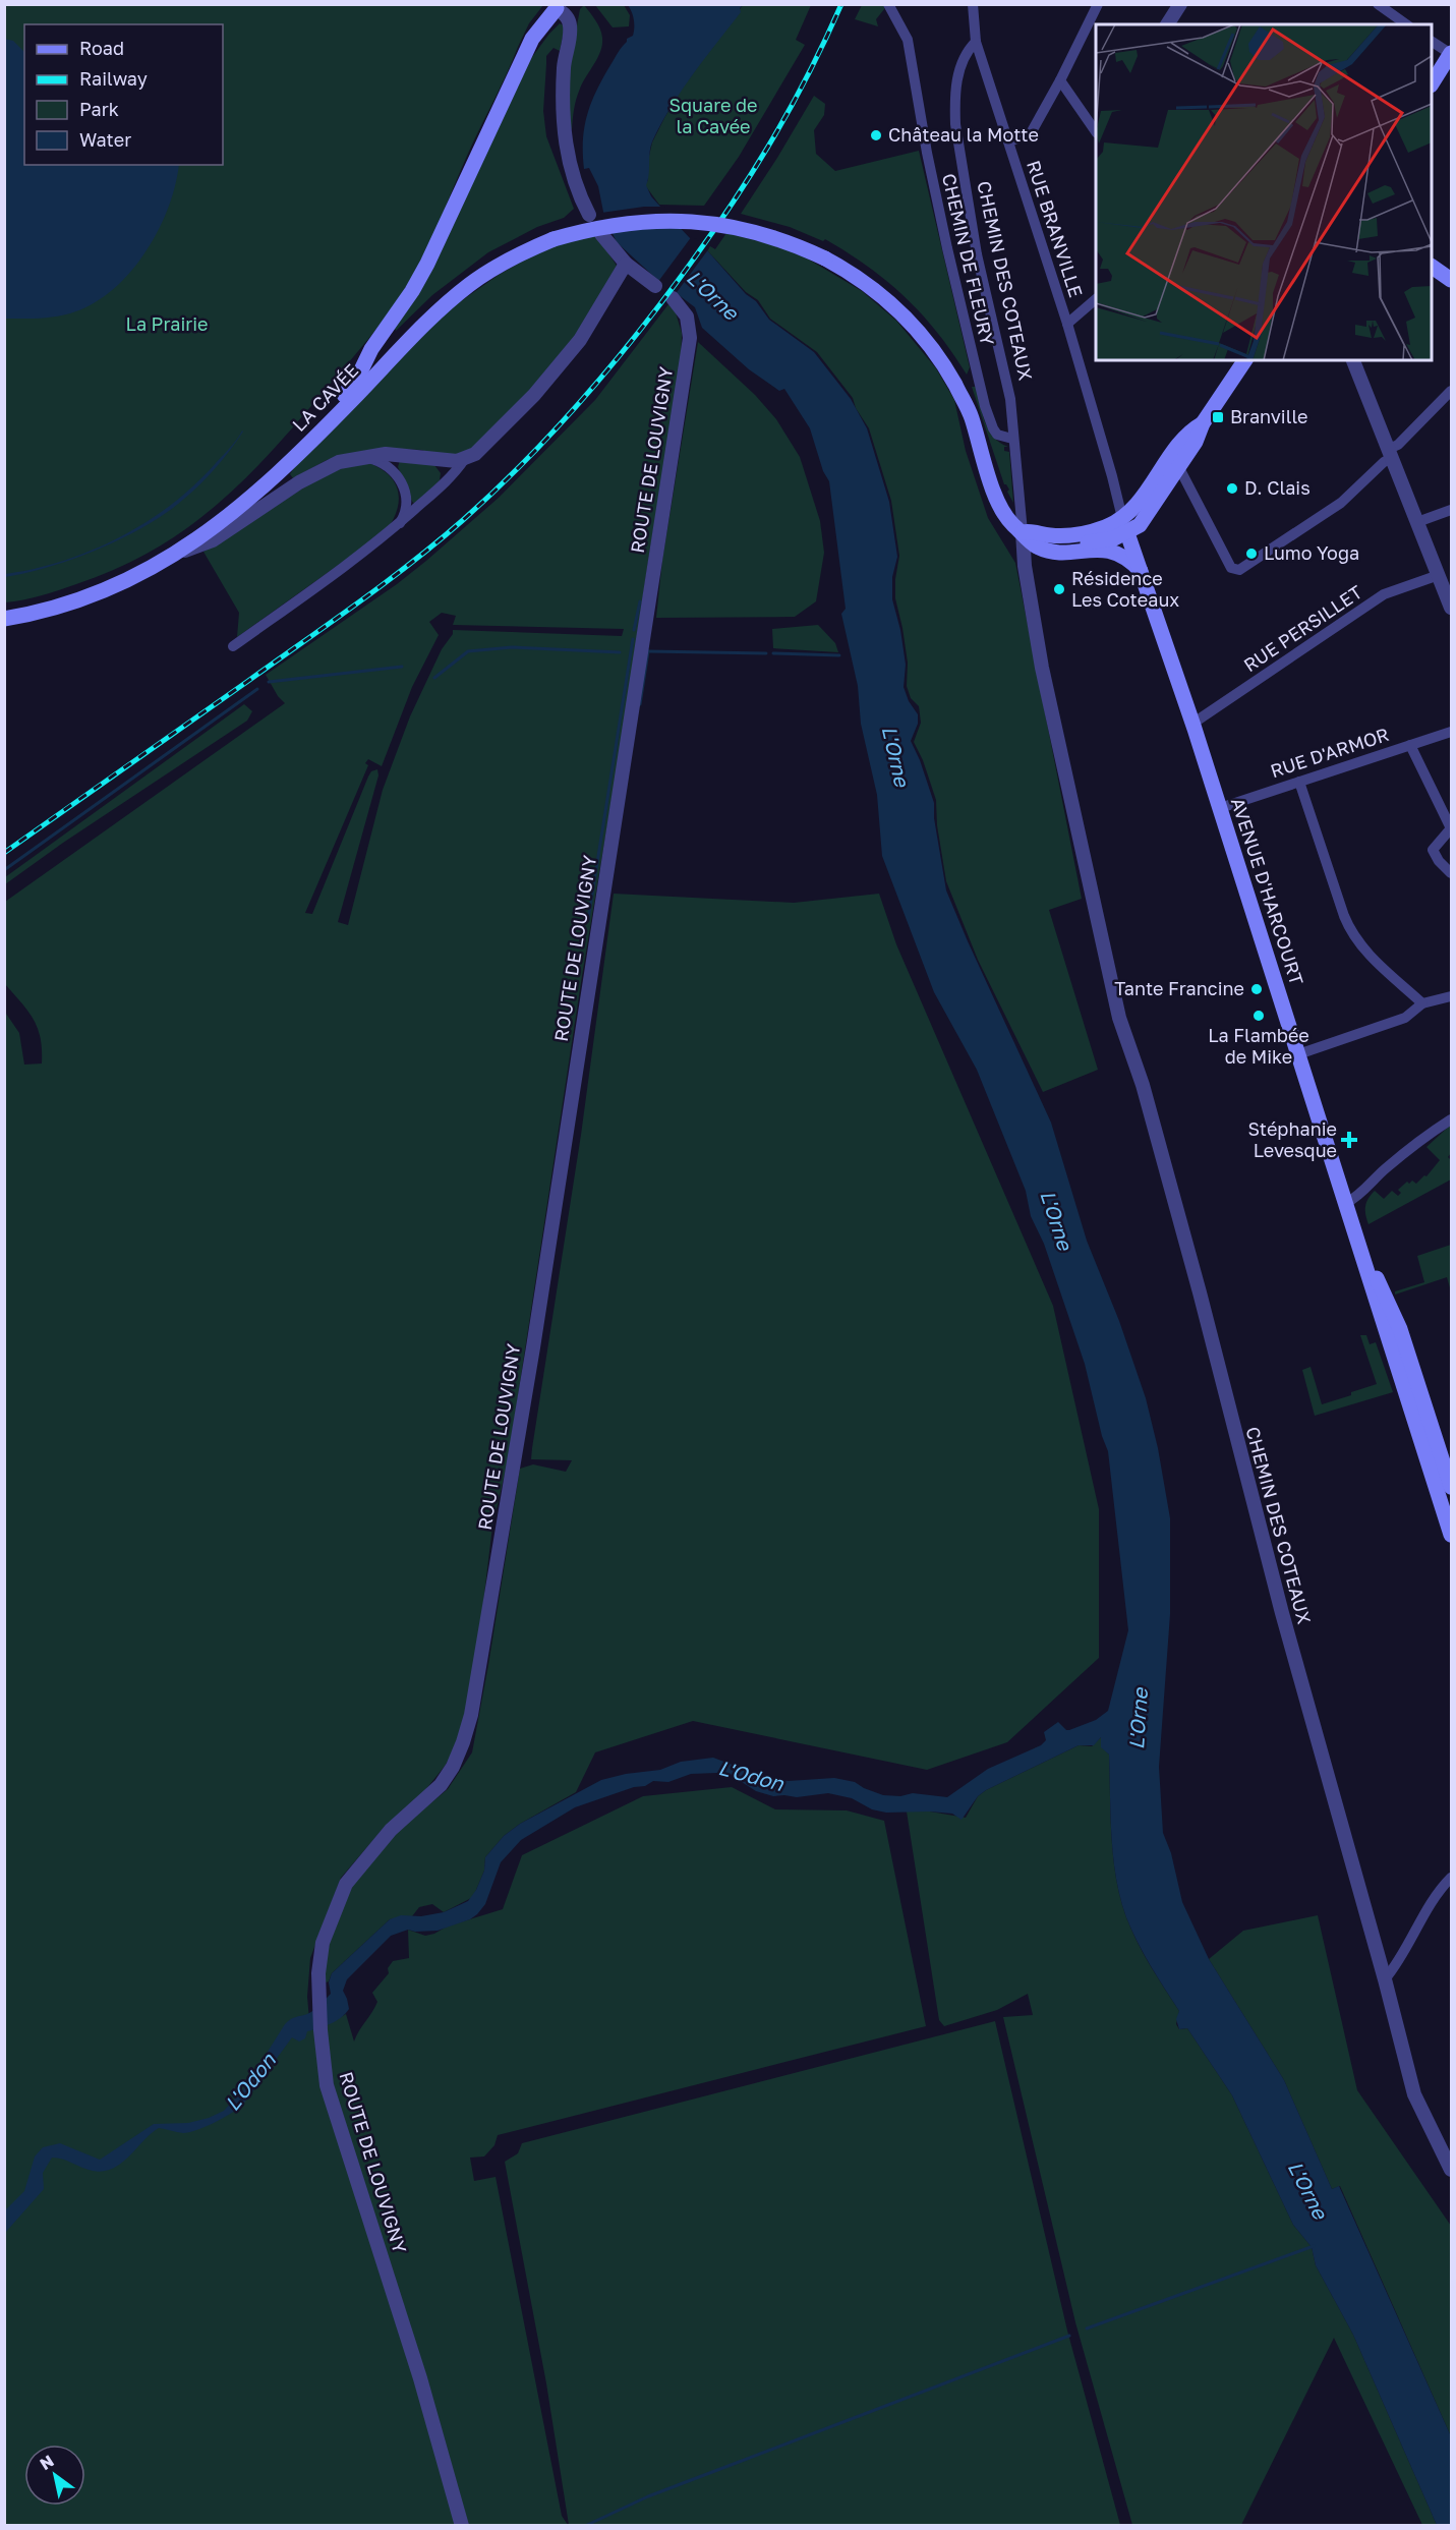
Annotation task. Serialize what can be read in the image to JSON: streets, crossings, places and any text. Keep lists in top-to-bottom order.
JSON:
{
  "streets": {
    "main road": ["LA CAVÉE", "AVENUE D'HARCOURT"],
    "street": [
      "RUE BRANVILLE",
      "CHEMIN DE FLEURY",
      "CHEMIN DES COTEAUX",
      "ROUTE DE LOUVIGNY",
      "RUE PERSILLET",
      "RUE D'ARMOR"
    ]
  },
  "crossings": [
    ["RUE BRANVILLE", "CHEMIN DES COTEAUX"],
    ["RUE BRANVILLE", "AVENUE D'HARCOURT"],
    ["CHEMIN DE FLEURY", "CHEMIN DES COTEAUX"],
    ["CHEMIN DES COTEAUX", "LA CAVÉE"],
    ["RUE PERSILLET", "AVENUE D'HARCOURT"],
    ["RUE D'ARMOR", "AVENUE D'HARCOURT"]
  ],
  "water": ["L'Orne", "L'Odon"],
  "parks": ["Square de la Cavée", "La Prairie"],
  "places": {
    "other": [
      "Château la Motte",
      "D. Clais",
      "Lumo Yoga",
      "Résidence Les Coteaux",
      "Tante Francine",
      "La Flambée de Mike"
    ],
    "transit": ["Branville"],
    "health": ["Stéphanie Levesque"]
  },
  "legend": [
    "Road",
    "Railway",
    "Park",
    "Water"
  ],
  "north": "top left"
}
